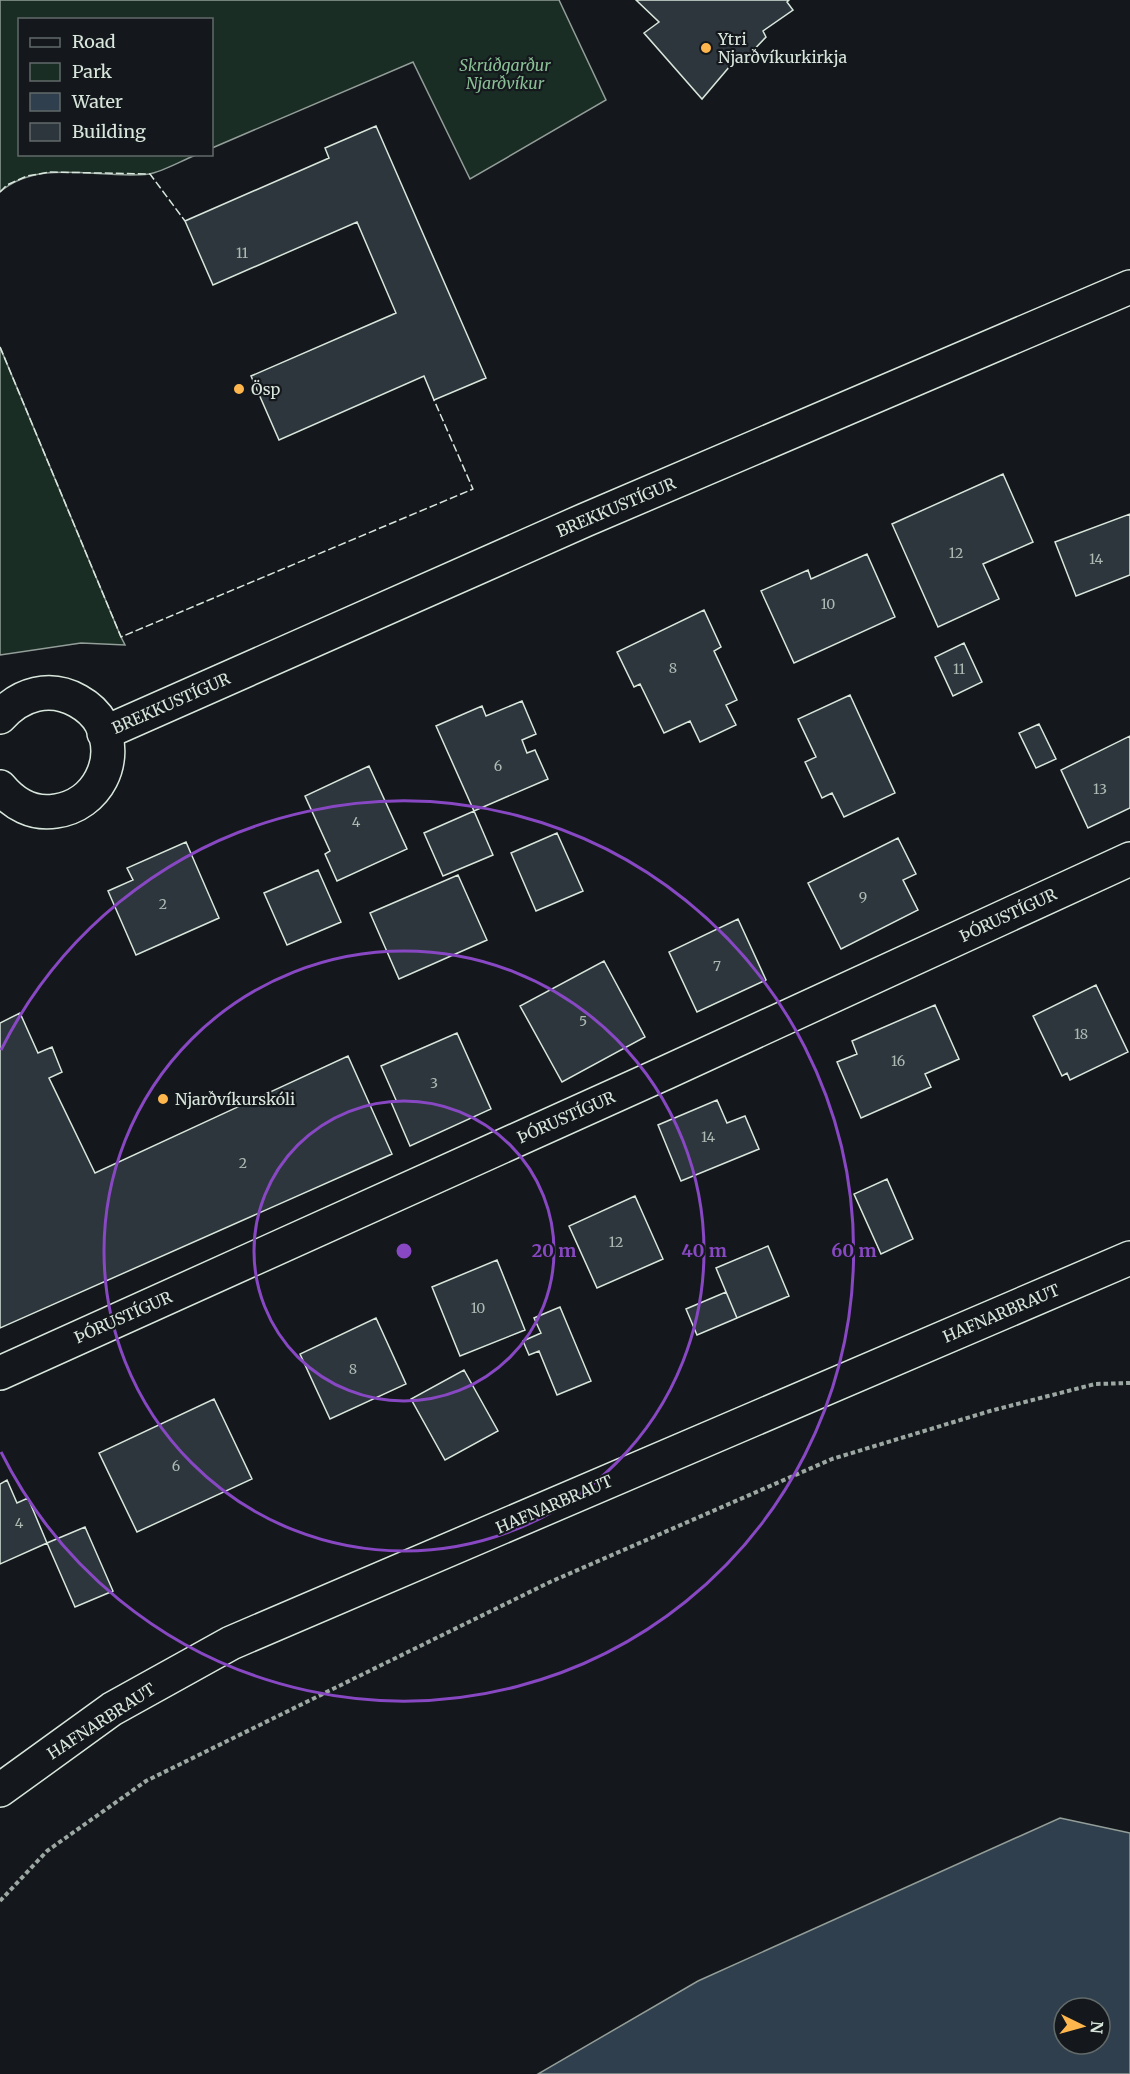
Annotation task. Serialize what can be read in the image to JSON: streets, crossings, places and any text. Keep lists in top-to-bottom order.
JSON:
{
  "streets": {
    "street": ["BREKKUSTÍGUR", "ÞÓRUSTÍGUR", "HAFNARBRAUT"]
  },
  "parks": ["Skrúðgarður Njarðvíkur"],
  "places": ["Ytri Njarðvíkurkirkja", "Ösp", "Njarðvíkurskóli"],
  "house_numbers": [
    "11",
    "12",
    "14",
    "10",
    "8",
    "11",
    "6",
    "13",
    "4",
    "9",
    "2",
    "7",
    "5",
    "18",
    "16",
    "3",
    "14",
    "2",
    "12",
    "10",
    "8",
    "6",
    "4"
  ],
  "legend": [
    "Road",
    "Park",
    "Water",
    "Building"
  ],
  "north": "right",
  "rings": ["20 m", "40 m", "60 m"]
}
